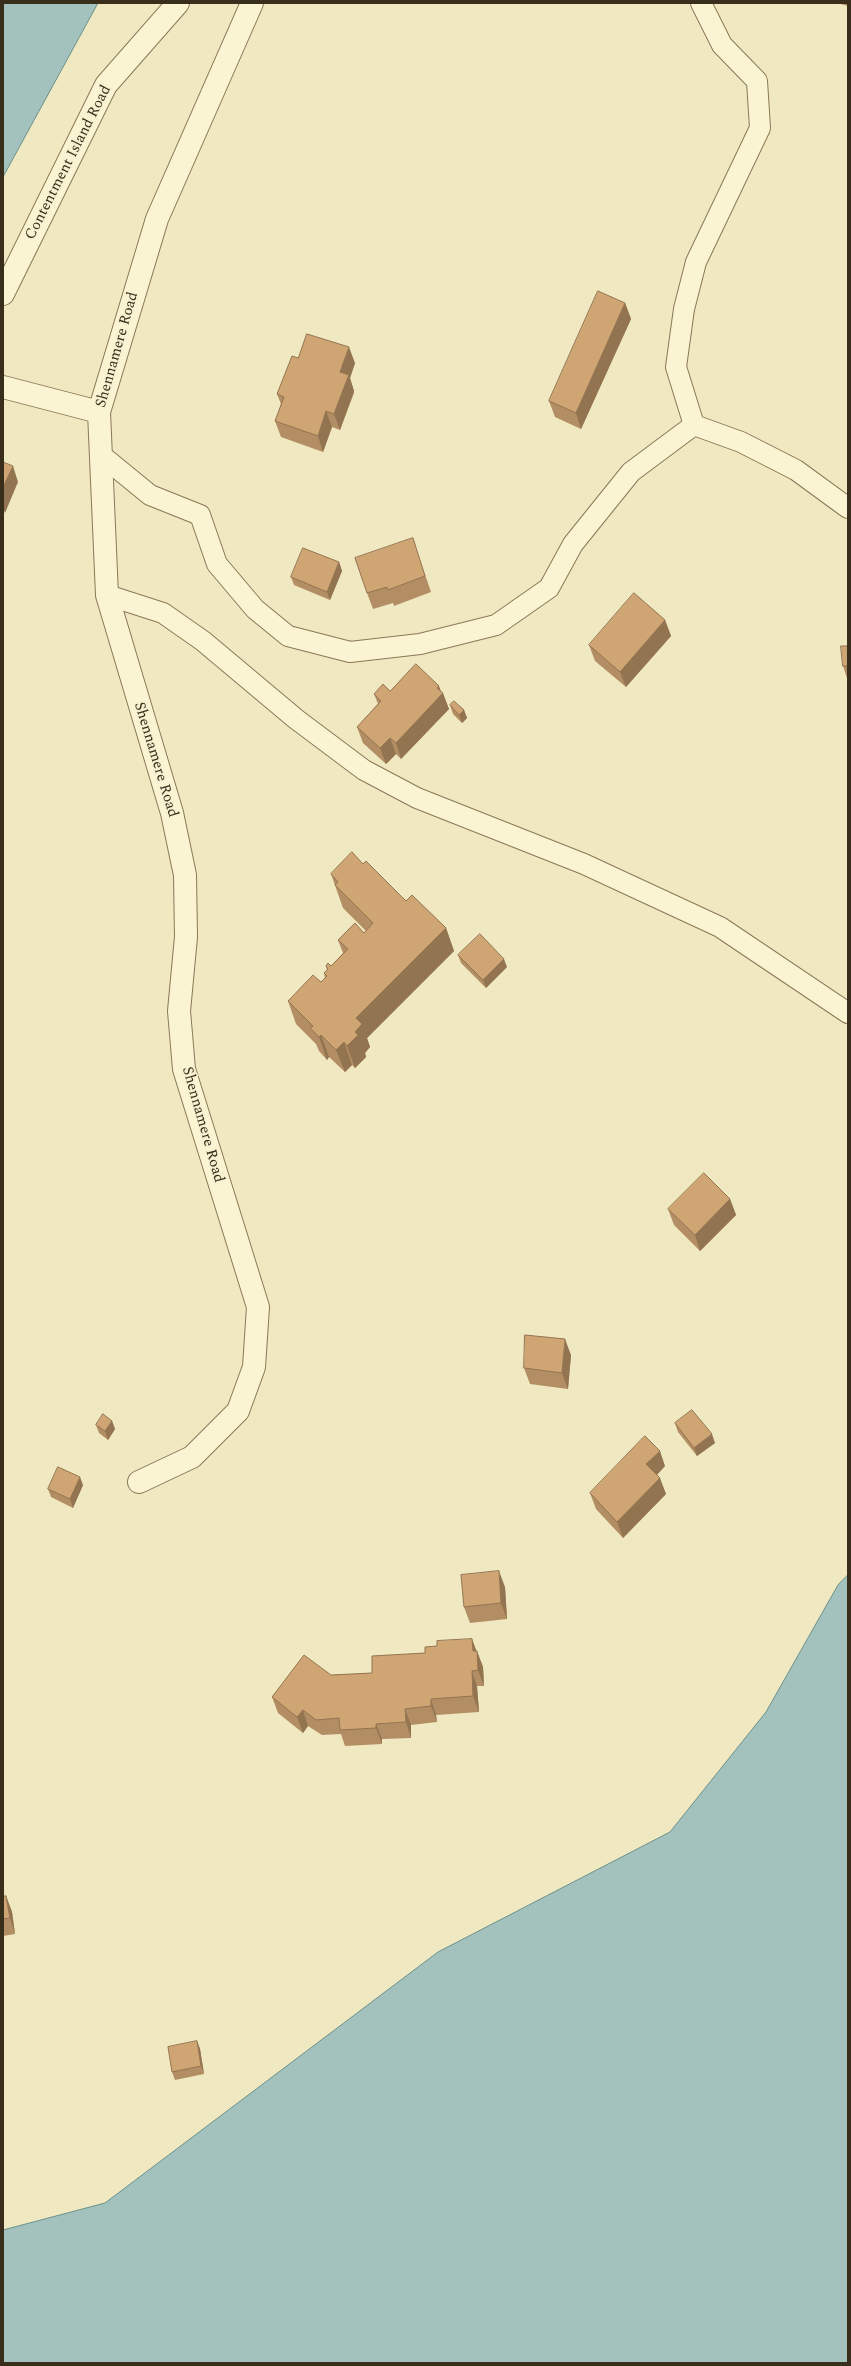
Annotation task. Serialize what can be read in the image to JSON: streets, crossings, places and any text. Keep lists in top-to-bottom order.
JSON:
{
  "streets": {
    "street": ["Contentment Island Road", "Shennamere Road"]
  }
}
